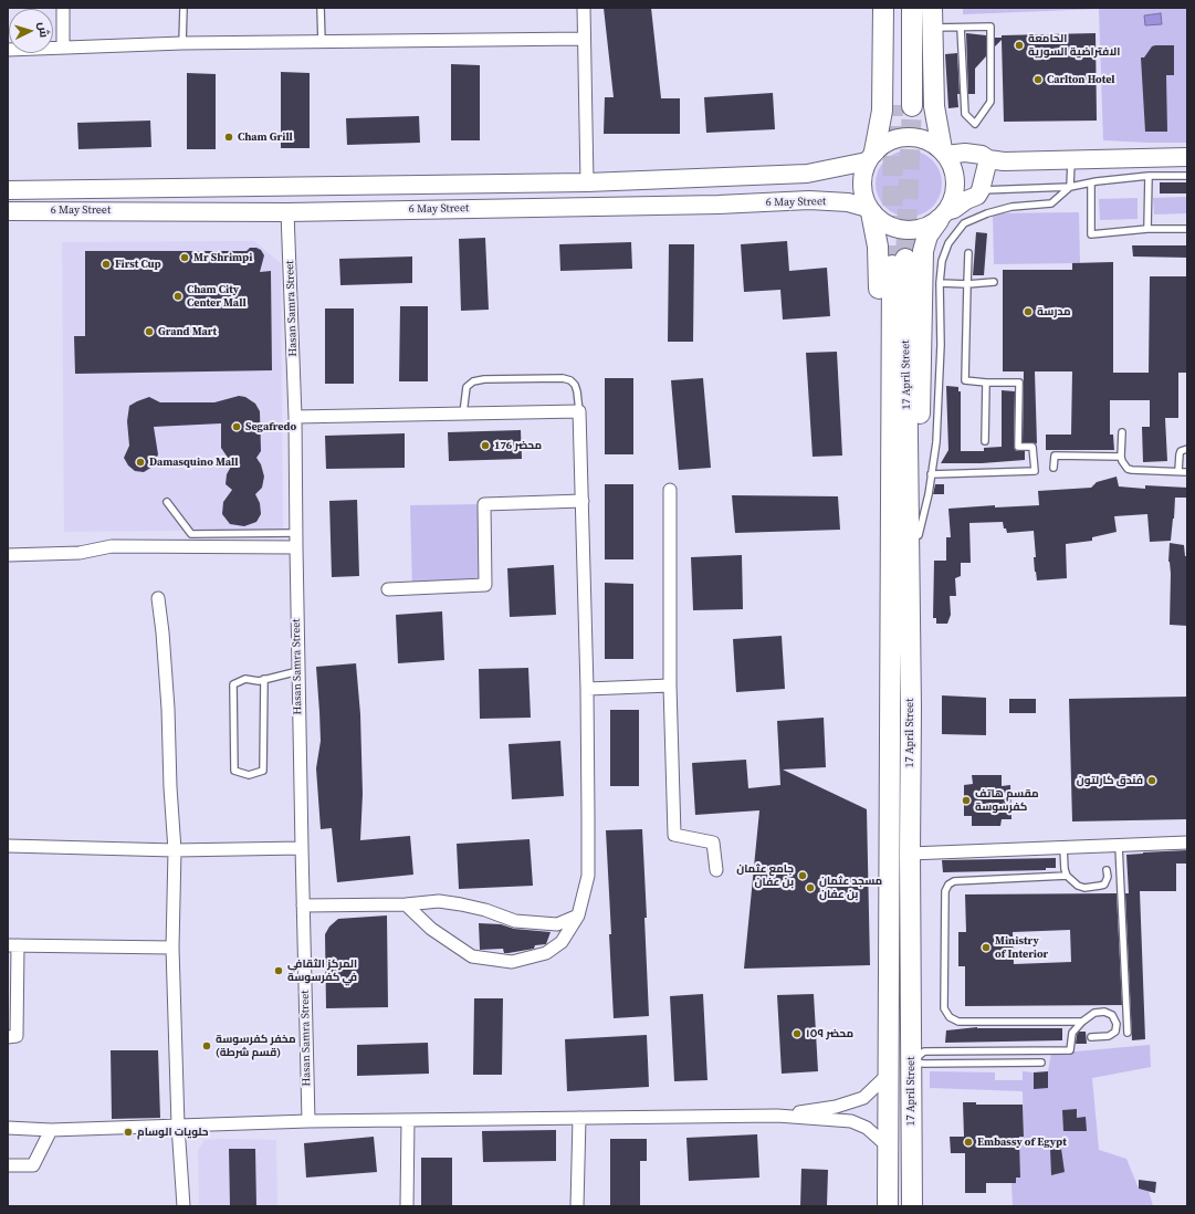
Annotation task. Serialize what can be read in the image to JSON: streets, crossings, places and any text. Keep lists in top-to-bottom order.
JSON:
{
  "streets": {
    "main road": ["6 May Street", "17 April Street"],
    "street": ["Hasan Samra Street"]
  },
  "crossings": [
    ["6 May Street", "Hasan Samra Street"]
  ],
  "places": [
    "الحامعة الافتراضية السورية",
    "Carlton Hotel",
    "Cham Grill",
    "Mr Shrimpi",
    "First Cup",
    "Cham City Center Mall",
    "مدرسة",
    "Grand Mart",
    "Segafredo",
    "محضر 176",
    "Damasquino Mall",
    "فندق كارلتون",
    "مقسم هاتف كفرسوسة",
    "جامع عثمان بن عفان",
    "مسجد عثمان بن عفان",
    "Ministry of Interior",
    "المركز الثقافي في كفرسوسة",
    "محضر ١٥٩",
    "مخفر كفرسوسة (قسم شرطة)",
    "حلويات الوسام",
    "Embassy of Egypt"
  ],
  "north": "right"
}
